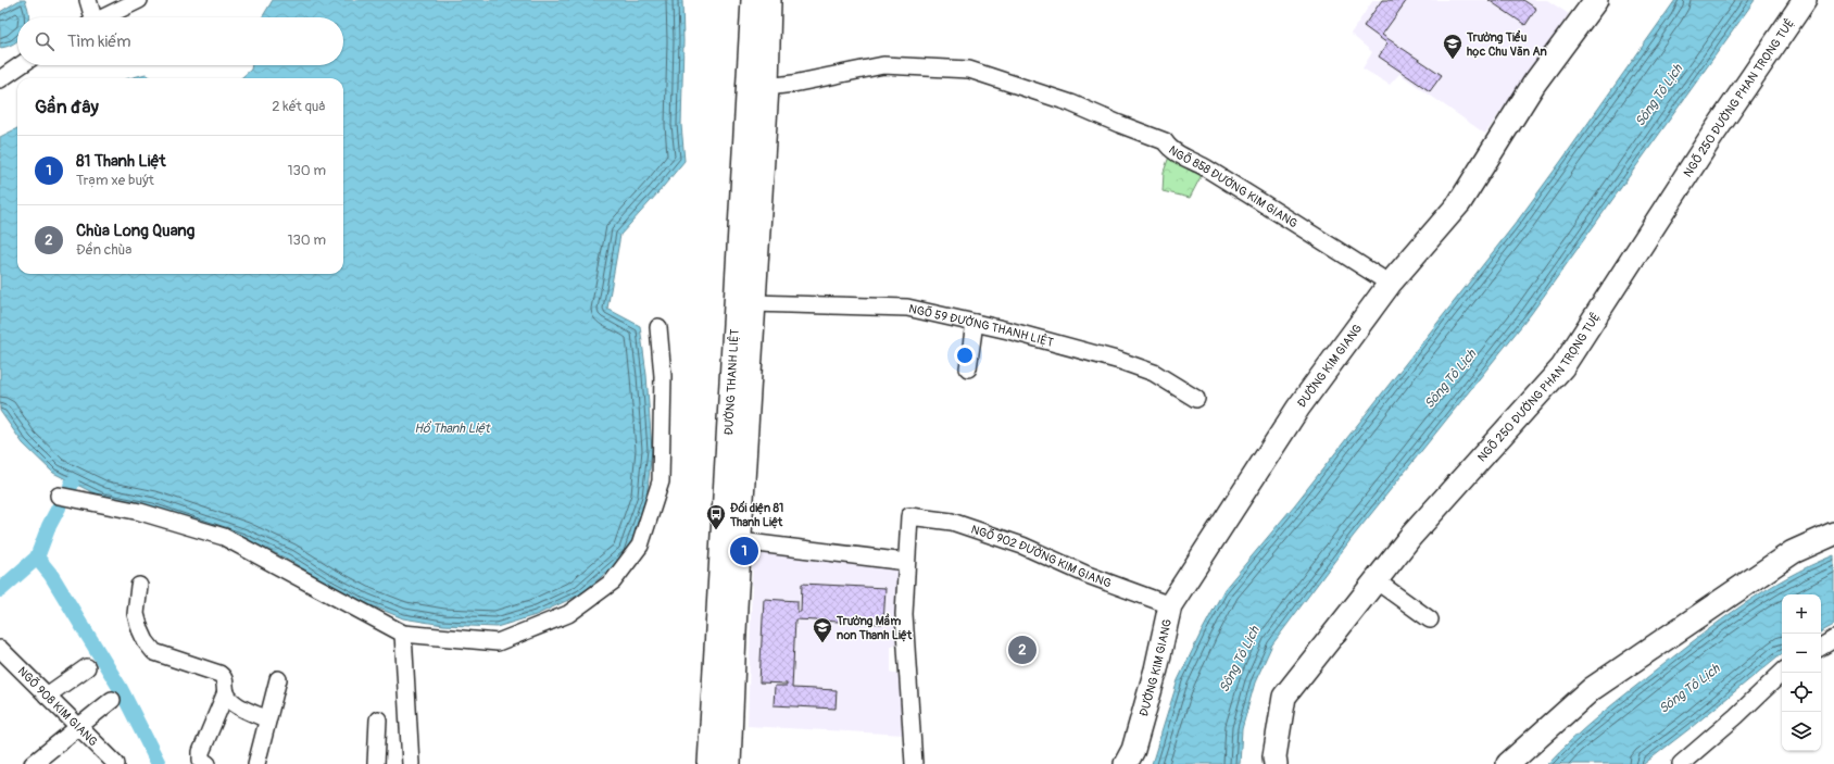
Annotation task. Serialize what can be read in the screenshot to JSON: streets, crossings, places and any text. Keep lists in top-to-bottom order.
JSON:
{
  "streets": {
    "street": [
      "NGÕ 250 ĐƯỜNG PHAN TRỌNG TUỆ",
      "NGÕ 858 ĐƯỜNG KIM GIANG",
      "NGÕ 59 ĐƯỜNG THANH LIỆT",
      "ĐƯỜNG KIM GIANG",
      "ĐƯỜNG THANH LIỆT",
      "NGÕ 902 ĐƯỜNG KIM GIANG",
      "NGÕ 908 KIM GIANG"
    ]
  },
  "crossings": [
    ["NGÕ 858 ĐƯỜNG KIM GIANG", "ĐƯỜNG KIM GIANG"],
    ["NGÕ 858 ĐƯỜNG KIM GIANG", "ĐƯỜNG THANH LIỆT"],
    ["NGÕ 59 ĐƯỜNG THANH LIỆT", "ĐƯỜNG THANH LIỆT"],
    ["ĐƯỜNG KIM GIANG", "NGÕ 902 ĐƯỜNG KIM GIANG"]
  ],
  "water": ["Sông Tô Lịch", "Hồ Thanh Liệt"],
  "places": {
    "school or university": ["Trường Tiểu học Chu Văn An", "Trường Mầm non Thanh Liệt"],
    "bus stop": ["Đối diện 81 Thanh Liệt"]
  },
  "page": {
    "search": "Tìm kiếm",
    "heading": ["Gần đây", "2 kết quả"],
    "list": [
      {
        "mark": "1",
        "name": "81 Thanh Liệt",
        "note": "Trạm xe buýt",
        "value": "130 m"
      },
      {
        "mark": "2",
        "name": "Chùa Long Quang",
        "note": "Đền chùa",
        "value": "130 m"
      }
    ],
    "pins": ["1", "2"],
    "map_buttons": ["+", "−"]
  }
}
